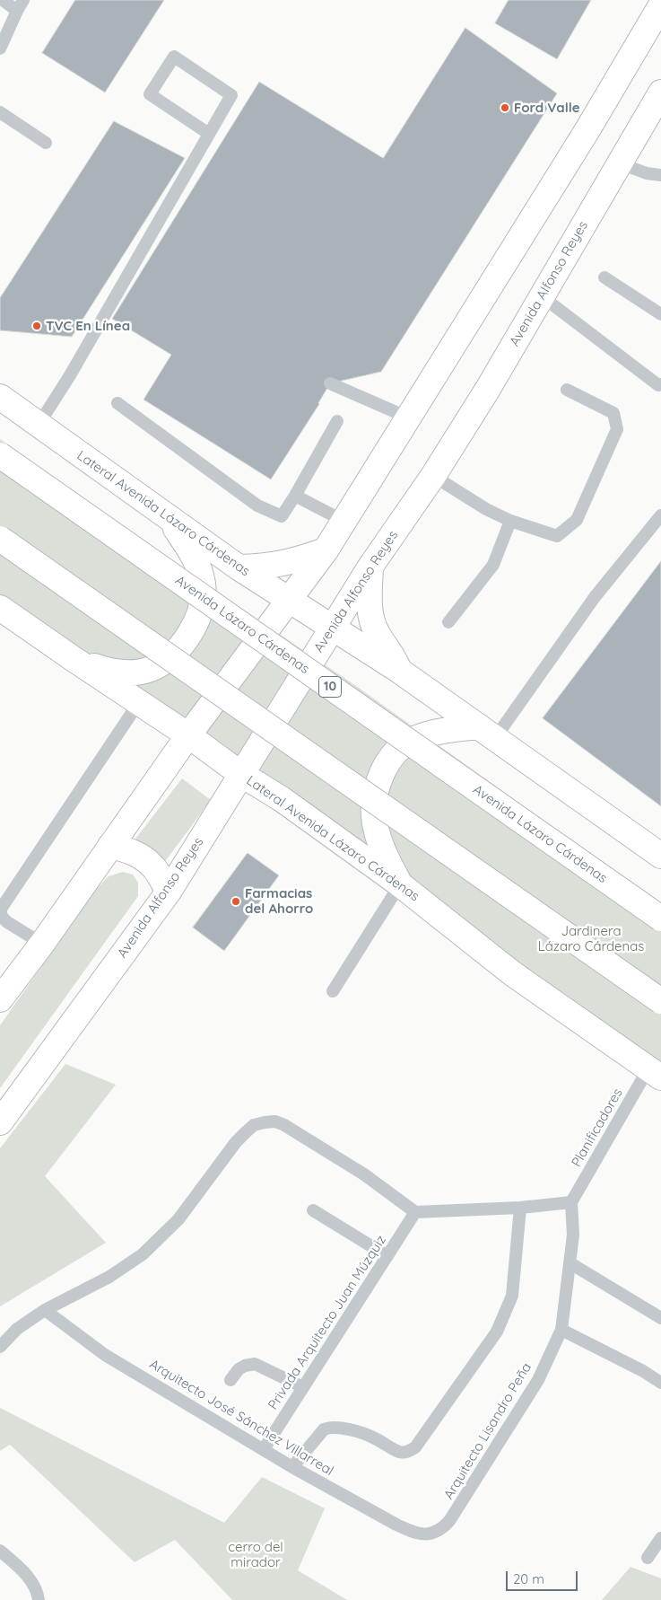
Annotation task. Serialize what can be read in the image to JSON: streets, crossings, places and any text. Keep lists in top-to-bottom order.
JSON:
{
  "streets": {
    "main road": [
      "Avenida Alfonso Reyes",
      "Lateral Avenida Lázaro Cárdenas",
      "Avenida Lázaro Cárdenas",
      "10"
    ],
    "lane": [
      "Planificadores",
      "Privada Arquitecto Juan Múzquiz",
      "Arquitecto José Sánchez Villarreal",
      "Arquitecto Lisandro Peña"
    ]
  },
  "crossings": [
    ["Avenida Alfonso Reyes", "Lateral Avenida Lázaro Cárdenas"],
    ["Lateral Avenida Lázaro Cárdenas", "Planificadores"],
    ["Planificadores", "Arquitecto Lisandro Peña"],
    ["Privada Arquitecto Juan Múzquiz", "Arquitecto José Sánchez Villarreal"],
    ["Arquitecto José Sánchez Villarreal", "Arquitecto Lisandro Peña"]
  ],
  "parks": ["Jardinera Lázaro Cárdenas", "cerro del mirador"],
  "places": ["Ford Valle", "TVC En Línea", "Farmacias del Ahorro"],
  "scale_bar": "20 m"
}
